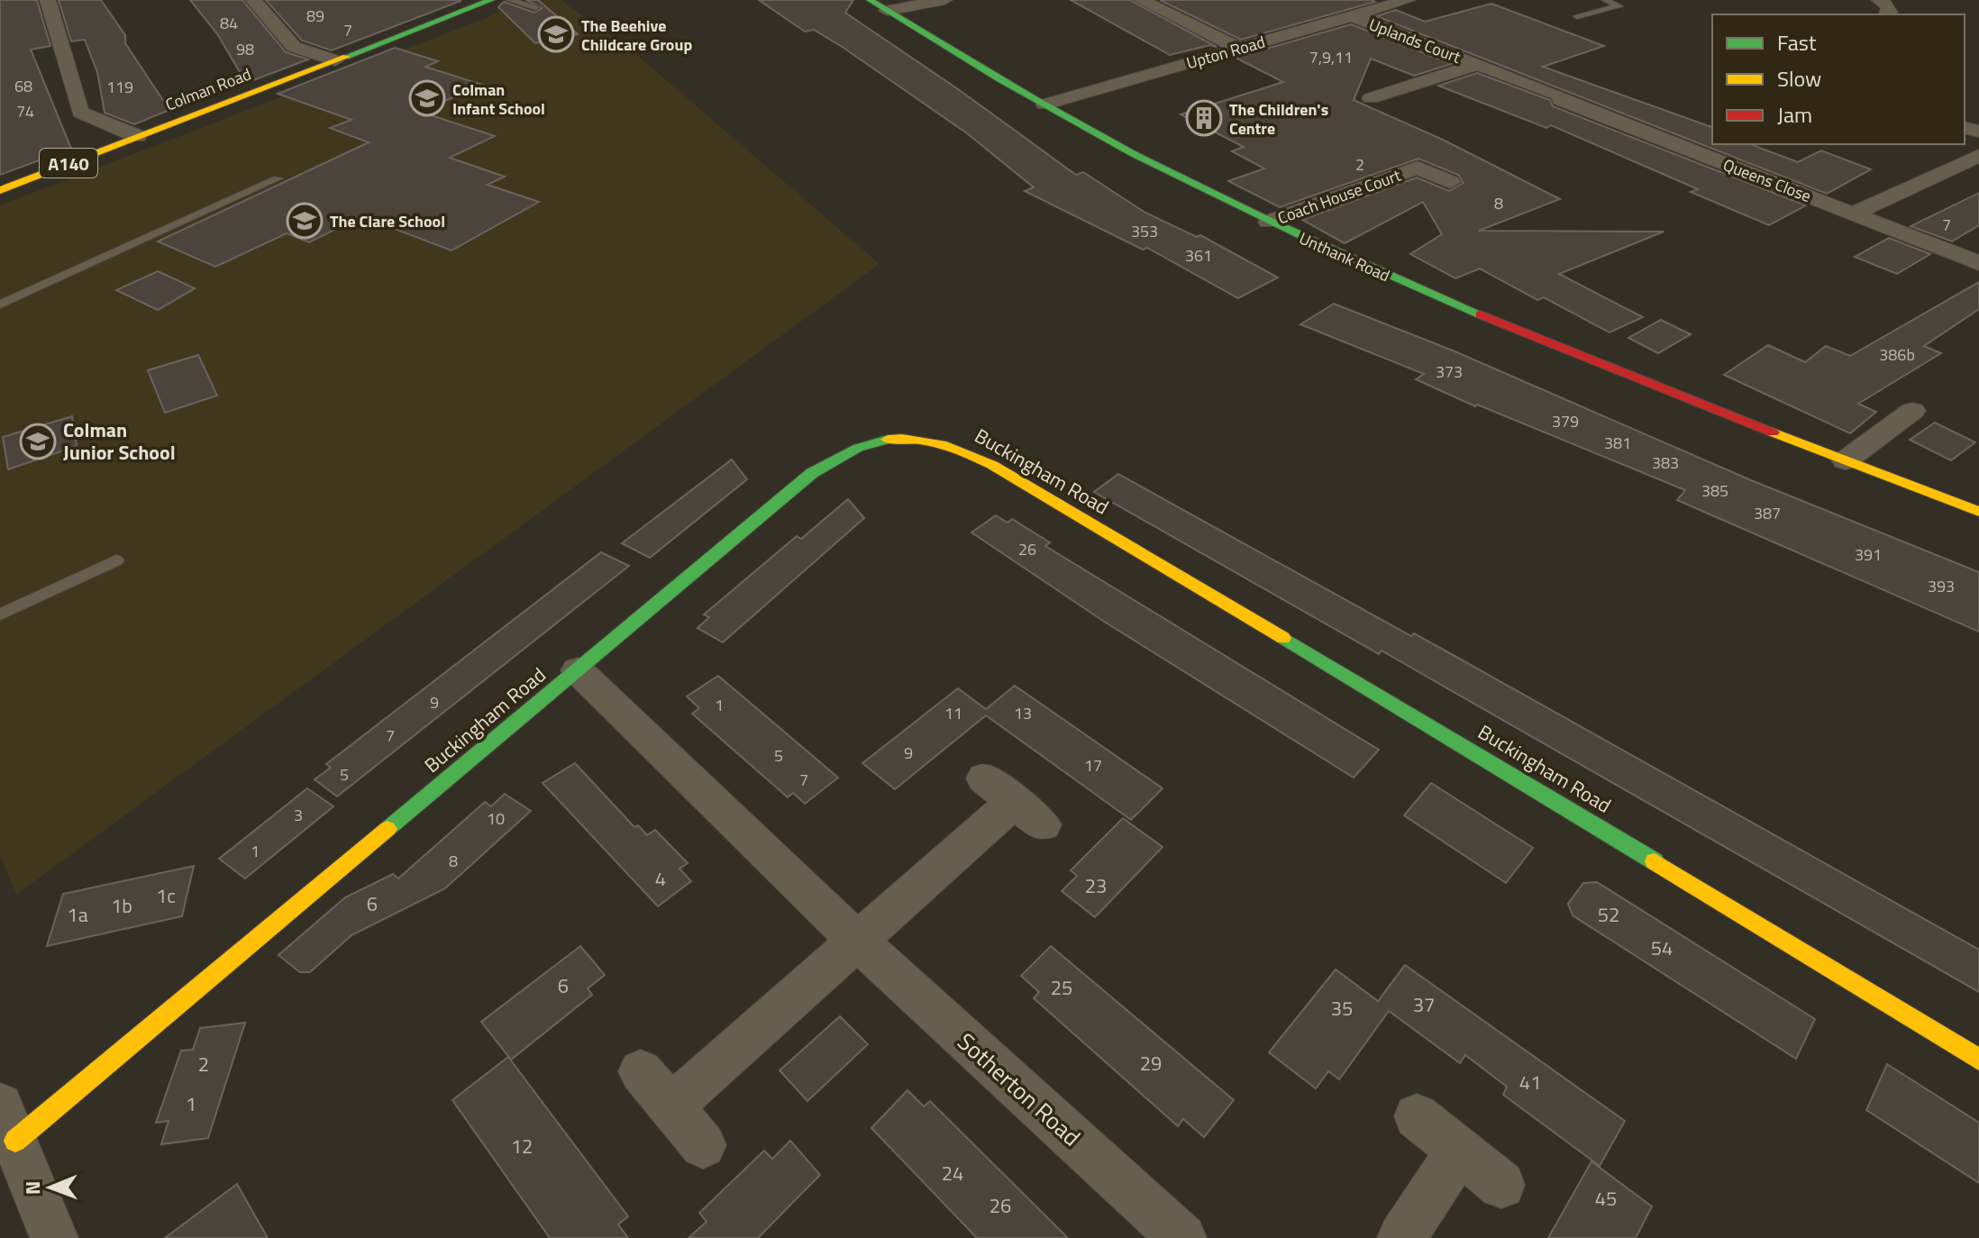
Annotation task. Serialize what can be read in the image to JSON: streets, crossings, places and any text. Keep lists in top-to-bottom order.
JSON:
{
  "streets": {
    "main road": [
      "Colman Road",
      "A140",
      "Unthank Road",
      "Buckingham Road"
    ],
    "street": [
      "Uplands Court",
      "Upton Road",
      "Queens Close",
      "Coach House Court",
      "Sotherton Road"
    ]
  },
  "crossings": [
    ["Uplands Court", "Upton Road"],
    ["Uplands Court", "Queens Close"],
    ["Upton Road", "Unthank Road"],
    ["Coach House Court", "Unthank Road"],
    ["Buckingham Road", "Sotherton Road"]
  ],
  "places": {
    "school or university": [
      "The Beehive Childcare Group",
      "Colman Infant School",
      "The Clare School",
      "Colman Junior School"
    ],
    "building": ["The Children's Centre"]
  },
  "house_numbers": [
    "89",
    "84",
    "7",
    "98",
    "7,9,11",
    "68",
    "119",
    "74",
    "2",
    "8",
    "7",
    "353",
    "361",
    "386b",
    "373",
    "379",
    "381",
    "383",
    "385",
    "387",
    "26",
    "391",
    "393",
    "9",
    "1",
    "11",
    "13",
    "7",
    "9",
    "5",
    "17",
    "5",
    "7",
    "3",
    "10",
    "1",
    "8",
    "4",
    "23",
    "1c",
    "6",
    "1b",
    "1a",
    "52",
    "54",
    "6",
    "25",
    "37",
    "35",
    "29",
    "2",
    "41",
    "1",
    "12",
    "24",
    "45",
    "26"
  ],
  "legend": ["Fast", "Slow", "Jam"],
  "north": "left"
}
